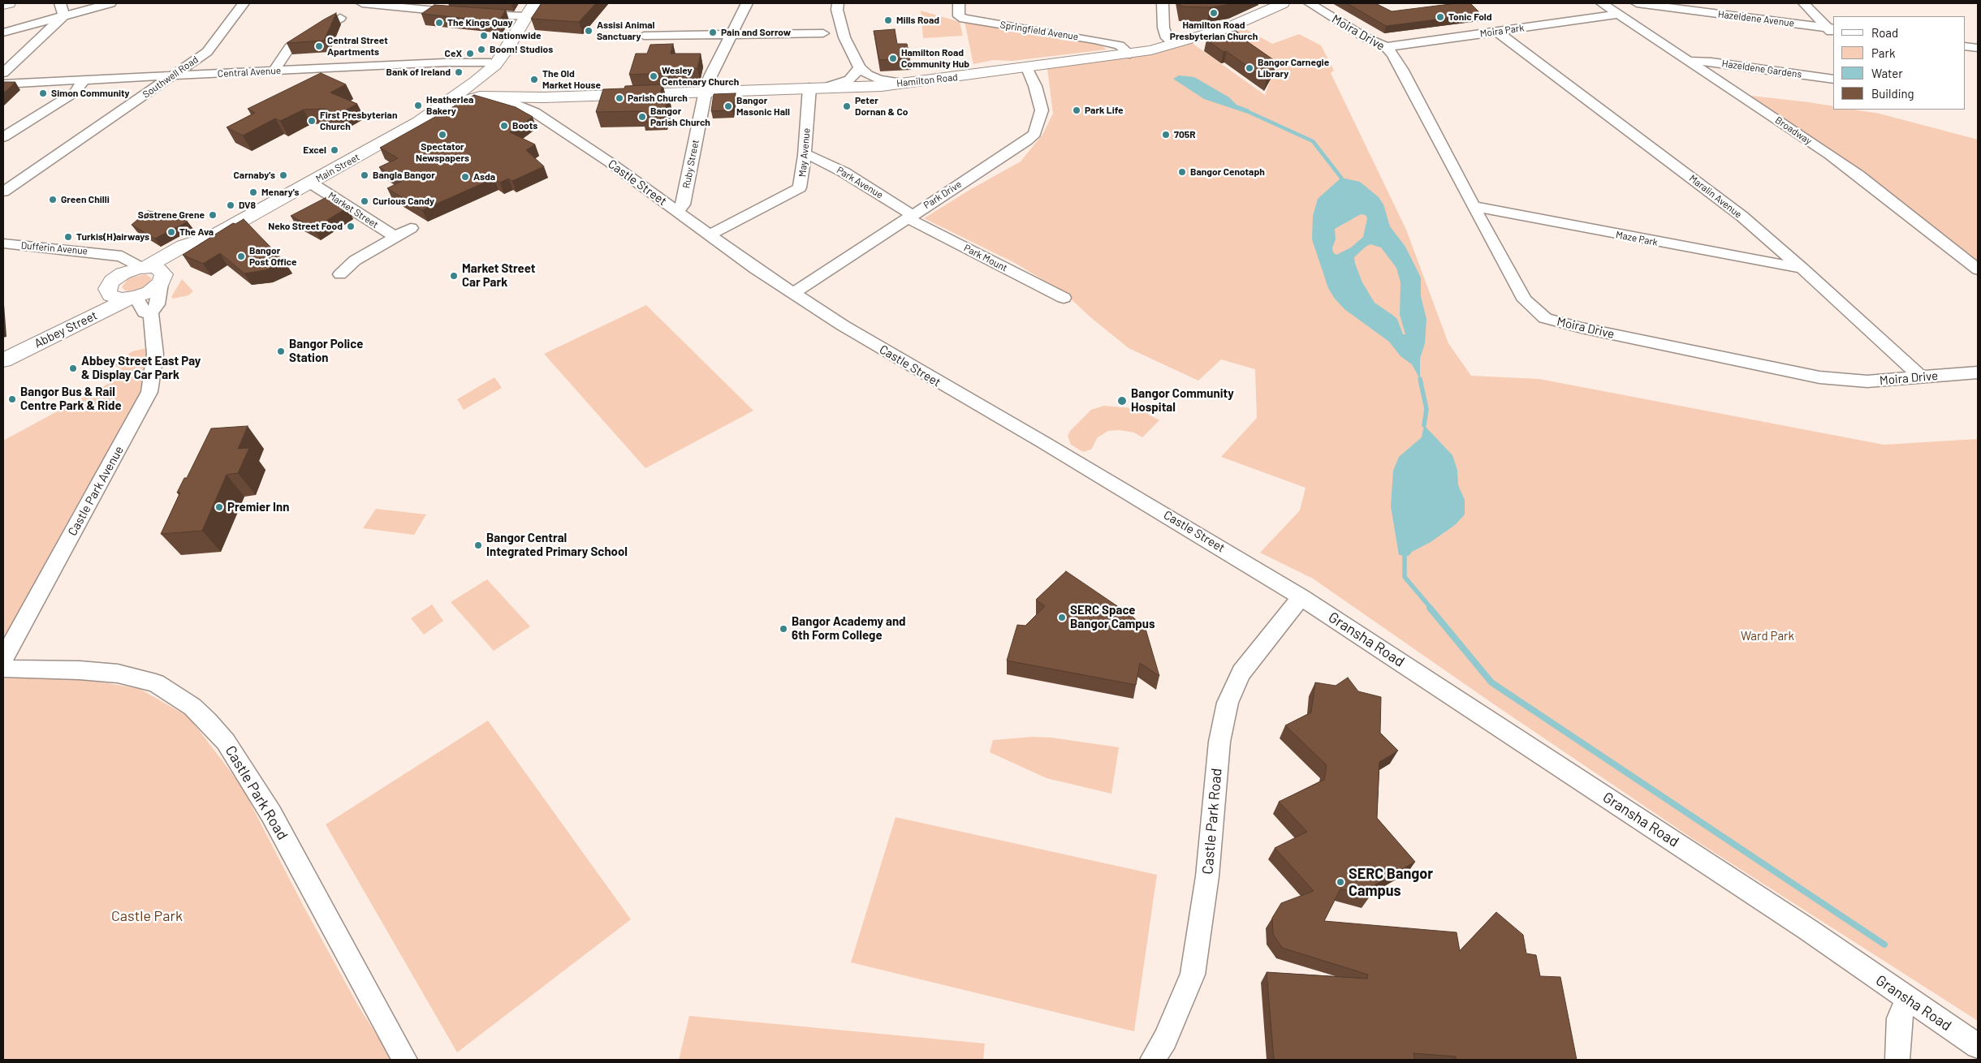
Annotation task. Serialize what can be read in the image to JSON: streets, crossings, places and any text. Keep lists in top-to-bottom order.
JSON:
{
  "streets": {
    "main road": ["Hamilton Road", "Main Street", "Abbey Street"],
    "street": [
      "Hazeldene Avenue",
      "Springfield Avenue",
      "Moira Park",
      "Moira Drive",
      "Hazeldene Gardens",
      "Central Avenue",
      "Southwell Road",
      "Broadway",
      "May Avenue",
      "Ruby Street",
      "Castle Street",
      "Park Avenue",
      "Park Drive",
      "Maralin Avenue",
      "Market Street",
      "Maze Park",
      "Dufferin Avenue",
      "Park Mount",
      "Castle Park Avenue",
      "Gransha Road",
      "Castle Park Road"
    ]
  },
  "crossings": [
    ["Springfield Avenue", "Hamilton Road"],
    ["Moira Park", "Moira Drive"],
    ["Moira Park", "Broadway"],
    ["Moira Park", "Maralin Avenue"],
    ["Moira Drive", "Maralin Avenue"],
    ["Moira Drive", "Maze Park"],
    ["Hazeldene Gardens", "Broadway"],
    ["Central Avenue", "Southwell Road"],
    ["Central Avenue", "Hamilton Road"],
    ["Central Avenue", "Main Street"],
    ["Hamilton Road", "May Avenue"],
    ["Hamilton Road", "Ruby Street"],
    ["Hamilton Road", "Main Street"],
    ["Hamilton Road", "Castle Street"],
    ["Hamilton Road", "Park Drive"],
    ["May Avenue", "Castle Street"],
    ["May Avenue", "Park Avenue"],
    ["Ruby Street", "Castle Street"],
    ["Main Street", "Castle Street"],
    ["Main Street", "Market Street"],
    ["Main Street", "Dufferin Avenue"],
    ["Main Street", "Abbey Street"],
    ["Main Street", "Castle Park Avenue"],
    ["Castle Street", "Park Drive"],
    ["Castle Street", "Gransha Road"],
    ["Castle Street", "Castle Park Road"],
    ["Park Avenue", "Park Drive"],
    ["Park Avenue", "Park Mount"],
    ["Park Drive", "Park Mount"],
    ["Maralin Avenue", "Maze Park"],
    ["Abbey Street", "Castle Park Avenue"],
    ["Gransha Road", "Castle Park Road"]
  ],
  "parks": ["Ward Park", "Castle Park"],
  "places": [
    "Hamilton Road Presbyterian Church",
    "Tonic Fold",
    "Mills Road",
    "The Kings Quay",
    "Assisi Animal Sanctuary",
    "Pain and Sorrow",
    "Nationwide",
    "Central Street Apartments",
    "Boom! Studios",
    "CeX",
    "Hamilton Road Community Hub",
    "Bangor Carnegie Library",
    "Bank of Ireland",
    "Wesley Centenary Church",
    "The Old Market House",
    "Simon Community",
    "Parish Church",
    "Heatherlea Bakery",
    "Bangor Masonic Hall",
    "Peter Dornan & Co",
    "Park Life",
    "Bangor Parish Church",
    "First Presbyterian Church",
    "Boots",
    "Spectator Newspapers",
    "705R",
    "Excel",
    "Bangor Cenotaph",
    "Carnaby's",
    "Bangla Bangor",
    "Asda",
    "Menary's",
    "Green Chilli",
    "Curious Candy",
    "DV8",
    "Søstrene Grene",
    "Neko Street Food",
    "The Ava",
    "Turkis(H)airways",
    "Bangor Post Office",
    "Market Street Car Park",
    "Bangor Police Station",
    "Abbey Street East Pay & Display Car Park",
    "Bangor Bus & Rail Centre Park & Ride",
    "Bangor Community Hospital",
    "Premier Inn",
    "Bangor Central Integrated Primary School",
    "SERC Space Bangor Campus",
    "Bangor Academy and 6th Form College",
    "SERC Bangor Campus"
  ],
  "legend": [
    "Road",
    "Park",
    "Water",
    "Building"
  ]
}
